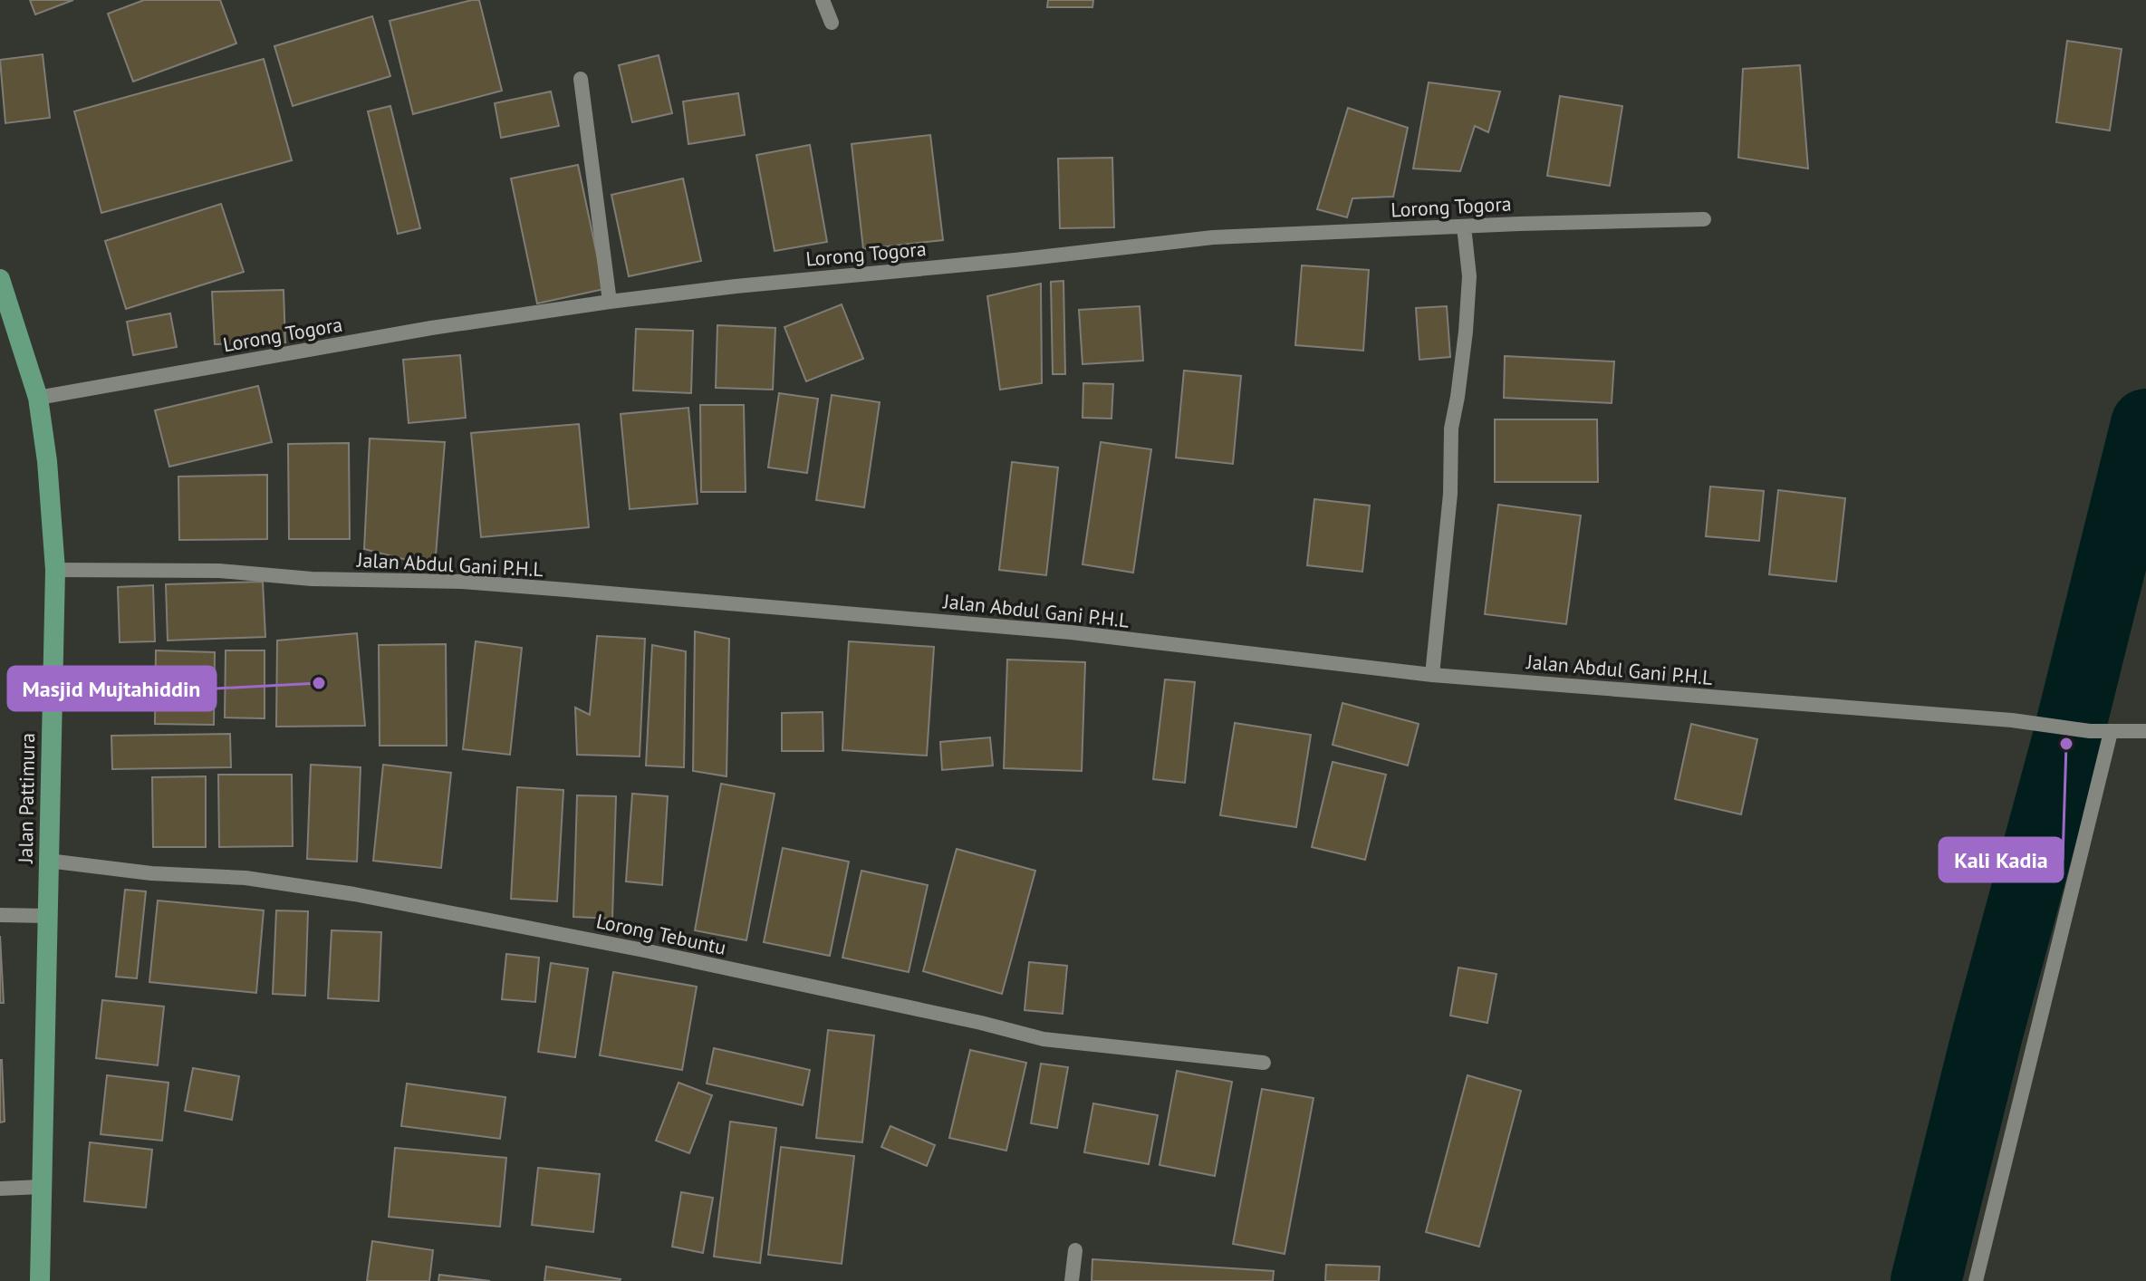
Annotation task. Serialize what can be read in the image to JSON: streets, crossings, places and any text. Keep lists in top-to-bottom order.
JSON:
{
  "streets": {
    "highway": ["Jalan Pattimura"],
    "street": ["Lorong Togora", "Jalan Abdul Gani P.H.L", "Lorong Tebuntu"]
  },
  "crossings": [
    ["Lorong Togora", "Jalan Pattimura"],
    ["Jalan Abdul Gani P.H.L", "Jalan Pattimura"],
    ["Jalan Pattimura", "Lorong Tebuntu"]
  ],
  "places": ["Masjid Mujtahiddin", "Kali Kadia"]
}
